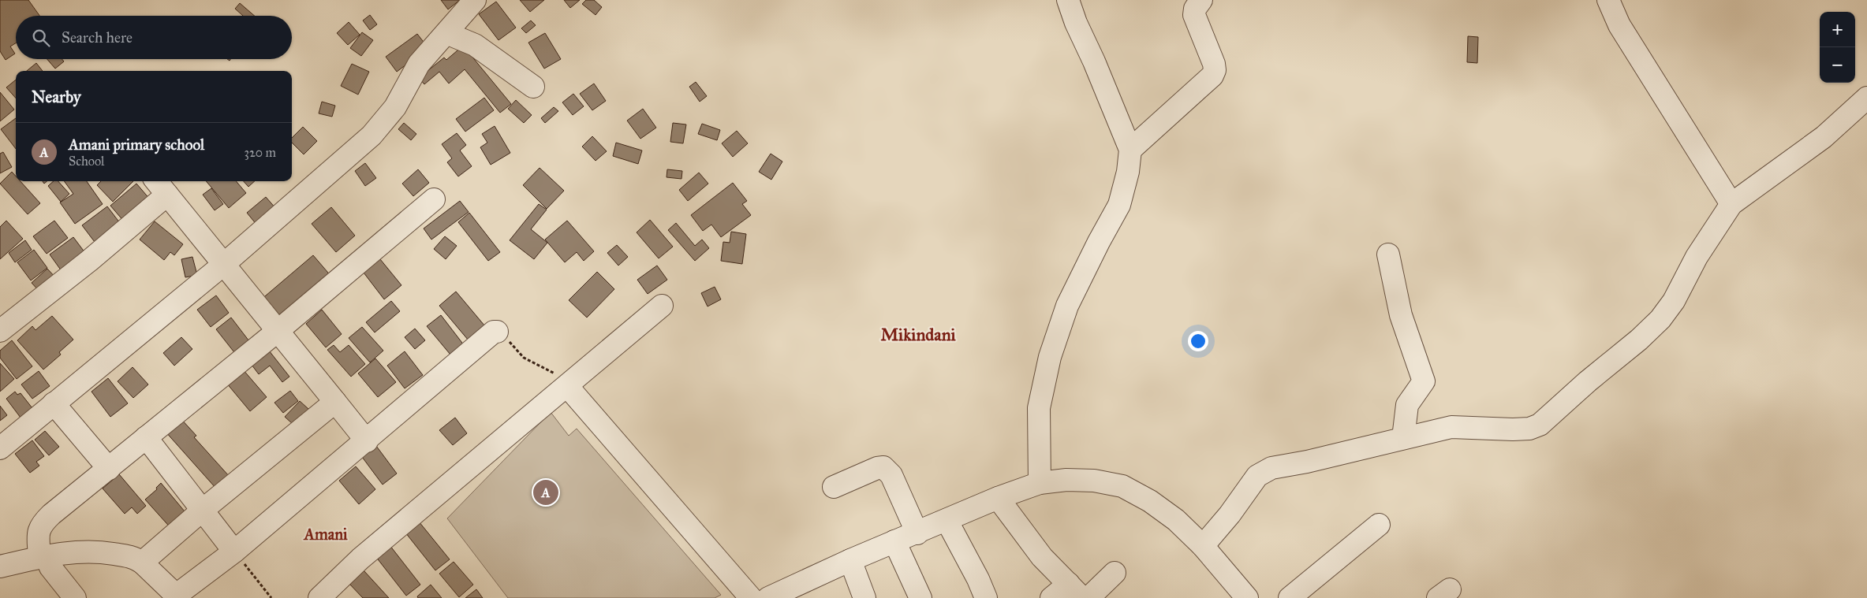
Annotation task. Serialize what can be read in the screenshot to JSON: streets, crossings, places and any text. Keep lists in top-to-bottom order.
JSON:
{
  "districts": ["Mikindani", "Amani"],
  "page": {
    "map_buttons": ["+", "−"],
    "search": "Search here",
    "heading": "Nearby",
    "list": [
      {
        "mark": "A",
        "name": "Amani primary school",
        "note": "School",
        "value": "320 m"
      }
    ],
    "pins": "A"
  }
}
